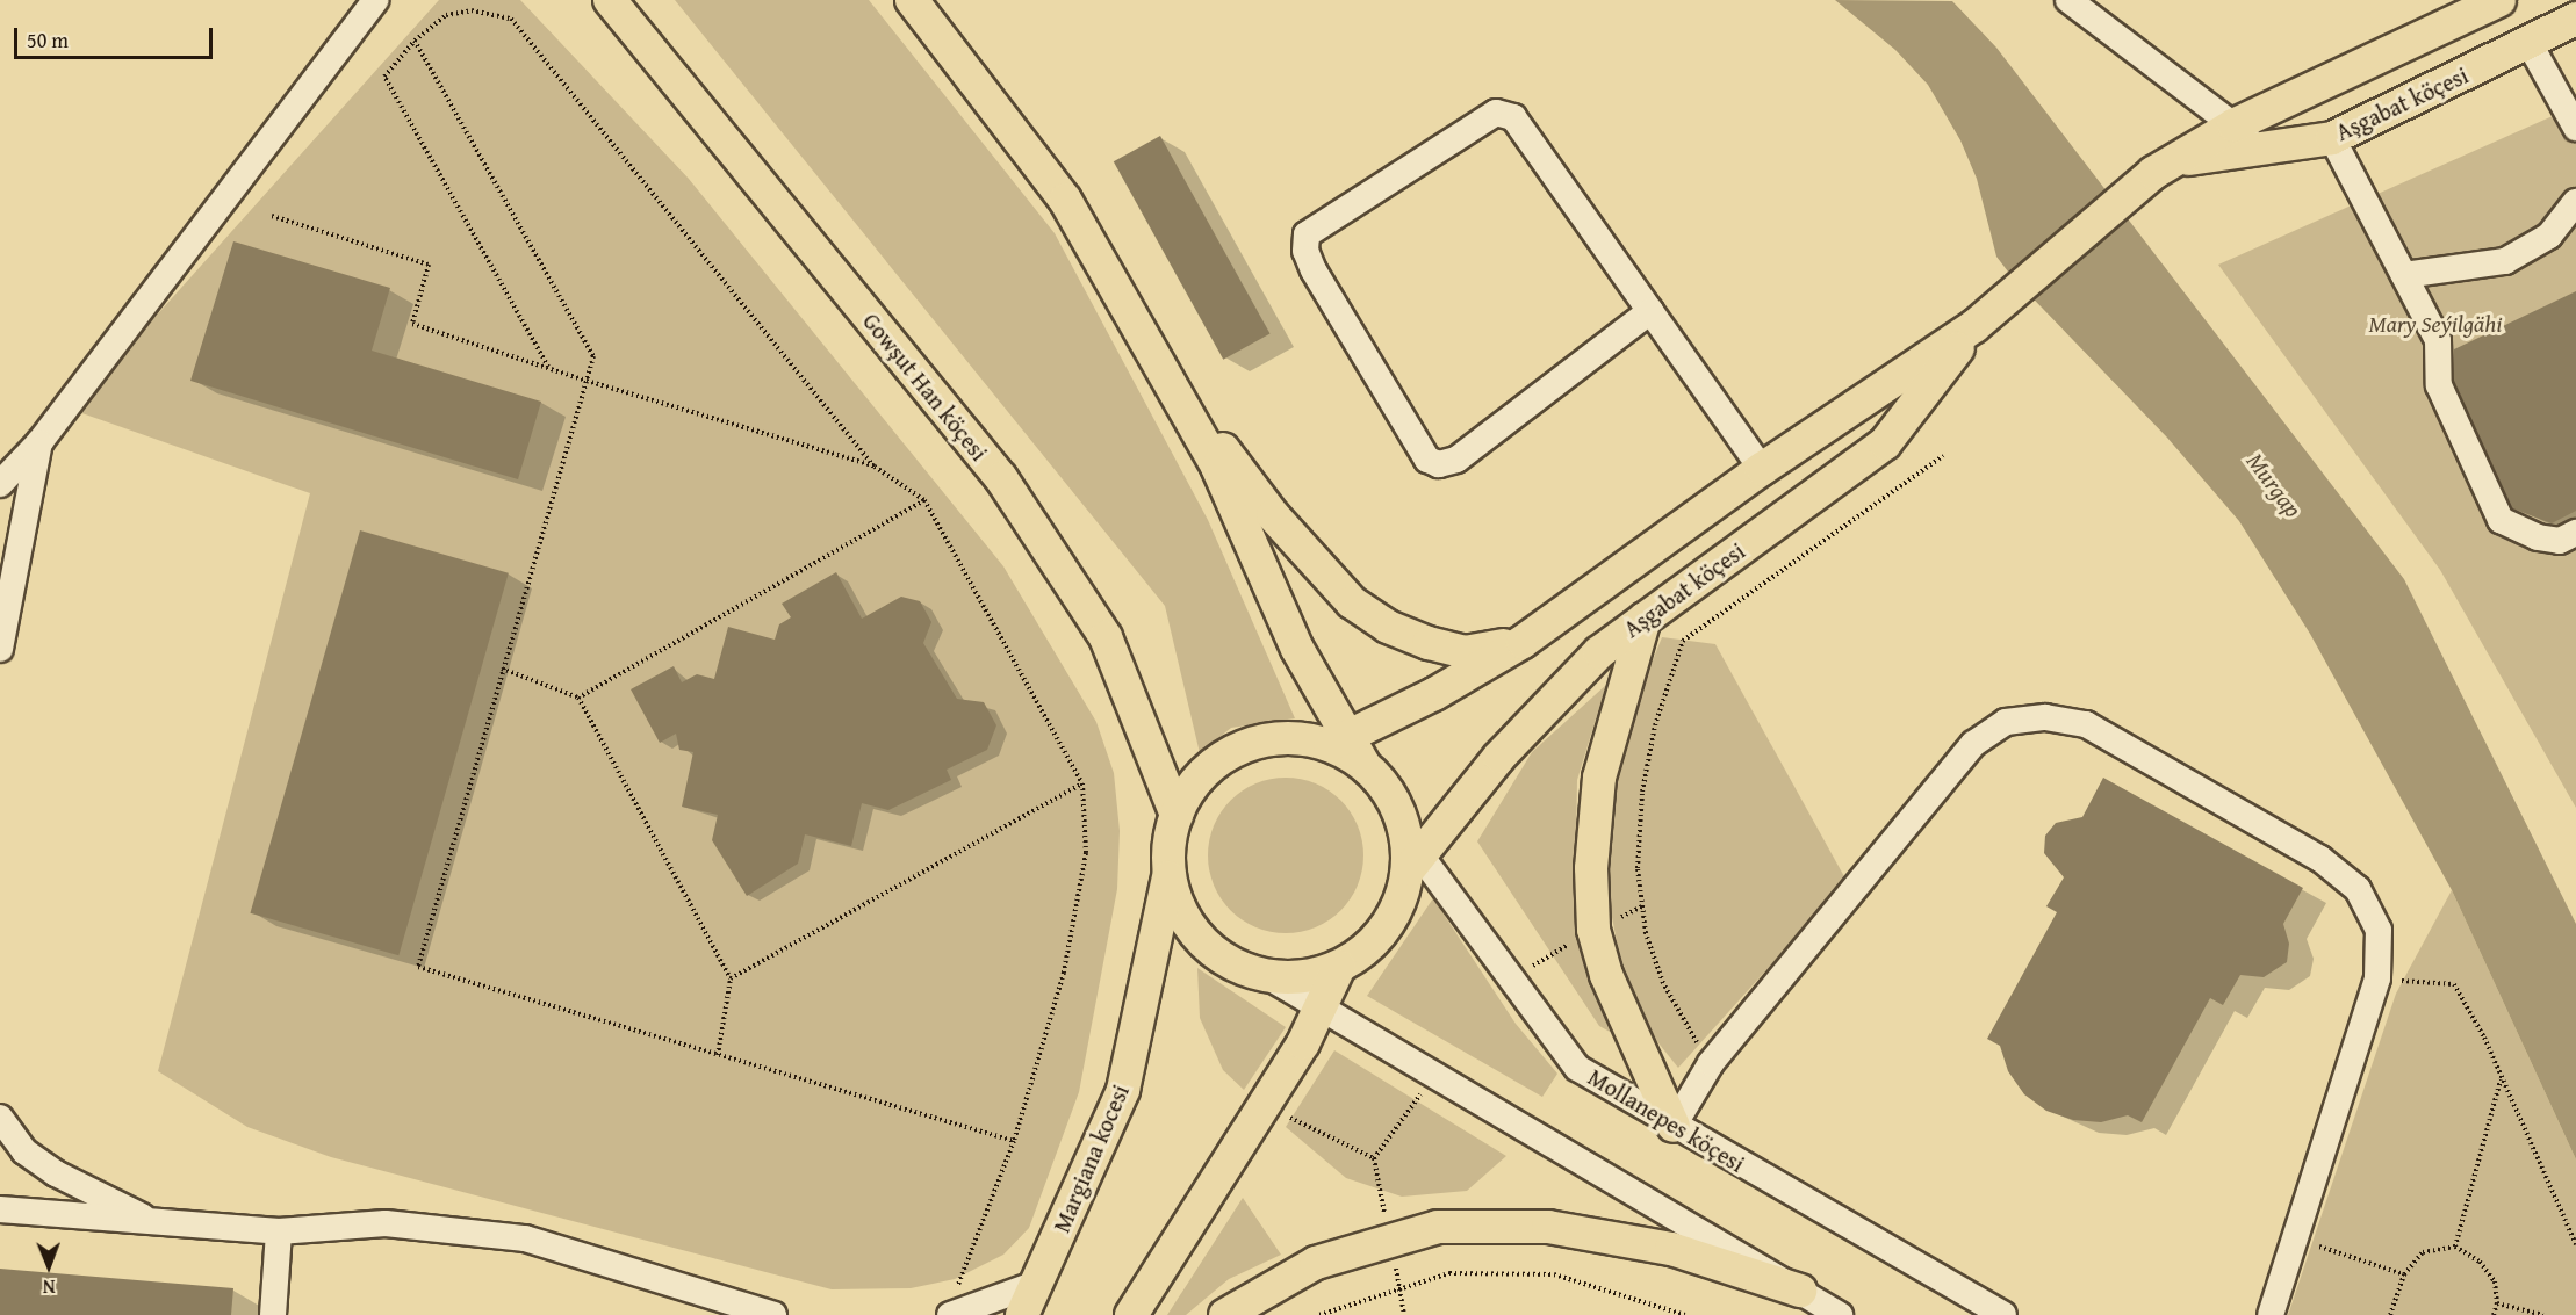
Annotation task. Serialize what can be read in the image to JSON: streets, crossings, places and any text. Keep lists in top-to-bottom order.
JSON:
{
  "streets": {
    "main road": ["Aşgabat köçesi", "Gowşut Han köçesi", "Margiana kocesi"],
    "street": ["Mollanepes köçesi"]
  },
  "crossings": [
    ["Aşgabat köçesi", "Gowşut Han köçesi"],
    ["Aşgabat köçesi", "Mollanepes köçesi"],
    ["Aşgabat köçesi", "Margiana kocesi"],
    ["Gowşut Han köçesi", "Mollanepes köçesi"],
    ["Gowşut Han köçesi", "Margiana kocesi"],
    ["Mollanepes köçesi", "Margiana kocesi"]
  ],
  "water": ["Murgap"],
  "parks": ["Mary Seýilgähi"],
  "scale_bar": "50 m",
  "north": "bottom"
}
